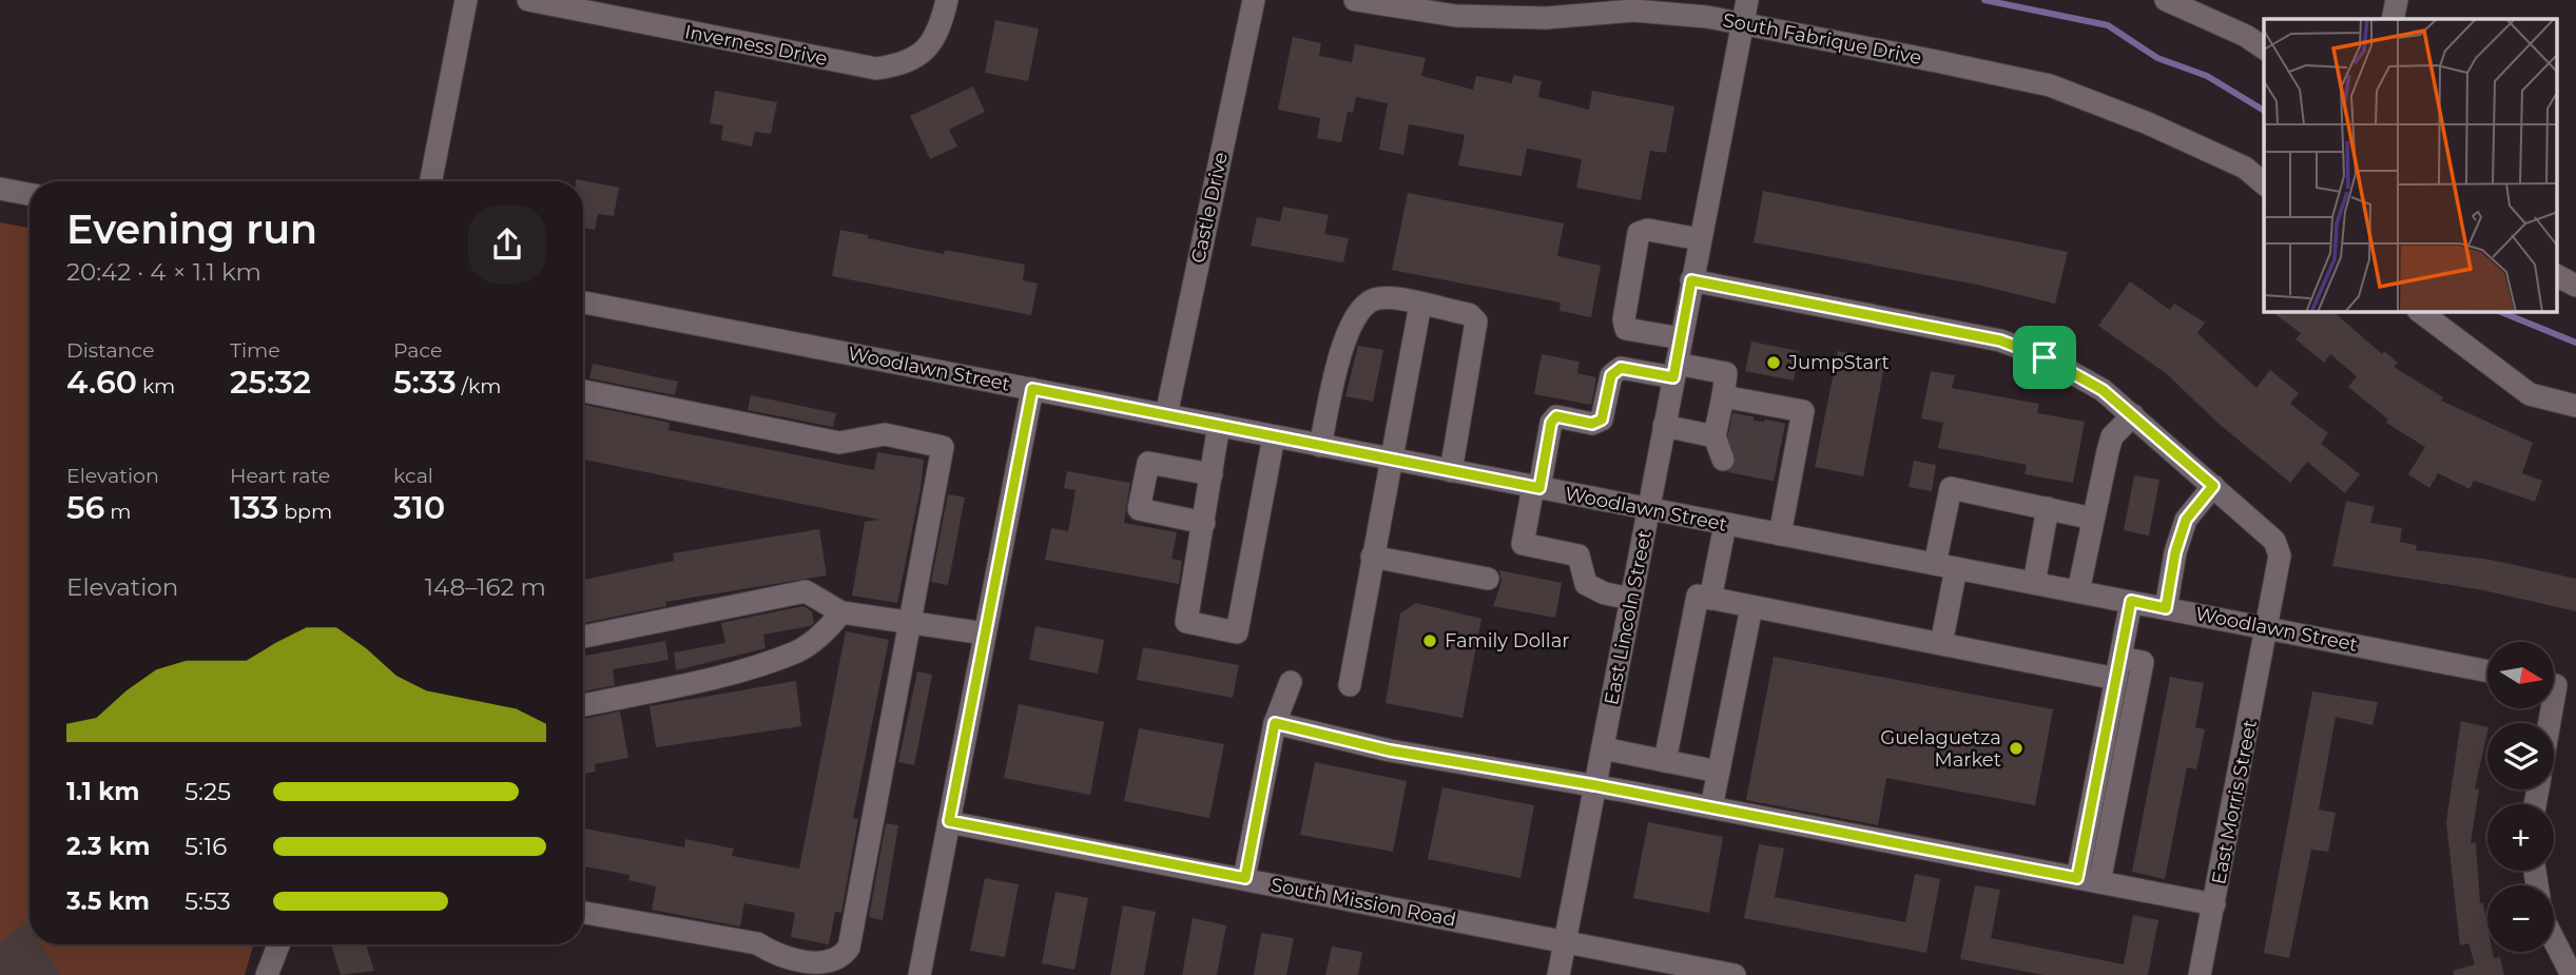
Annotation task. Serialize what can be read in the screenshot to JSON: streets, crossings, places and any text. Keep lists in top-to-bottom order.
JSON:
{
  "streets": {
    "street": [
      "South Fabrique Drive",
      "Inverness Drive",
      "Castle Drive",
      "Woodlawn Street",
      "East Lincoln Street",
      "East Morris Street",
      "South Mission Road"
    ]
  },
  "crossings": [
    ["South Fabrique Drive", "East Lincoln Street"],
    ["Castle Drive", "Woodlawn Street"],
    ["Woodlawn Street", "East Lincoln Street"],
    ["Woodlawn Street", "East Morris Street"],
    ["East Lincoln Street", "South Mission Road"]
  ],
  "places": ["JumpStart", "Family Dollar", "Guelaguetza Market"],
  "north": "right",
  "page": {
    "heading": ["Evening run", "20:42 · 4 × 1.1 km"],
    "stats": [
      ["Distance", "4.60 km"],
      ["Time", "25:32"],
      ["Pace", "5:33 /km"],
      ["Elevation", "56 m"],
      ["Heart rate", "133 bpm"],
      ["kcal", "310"]
    ],
    "chart": ["Elevation", "148–162 m"],
    "map_buttons": ["+", "−"],
    "list": [
      {
        "name": "1.1 km",
        "note": "5:25"
      },
      {
        "name": "2.3 km",
        "note": "5:16"
      },
      {
        "name": "3.5 km",
        "note": "5:53"
      }
    ]
  }
}
